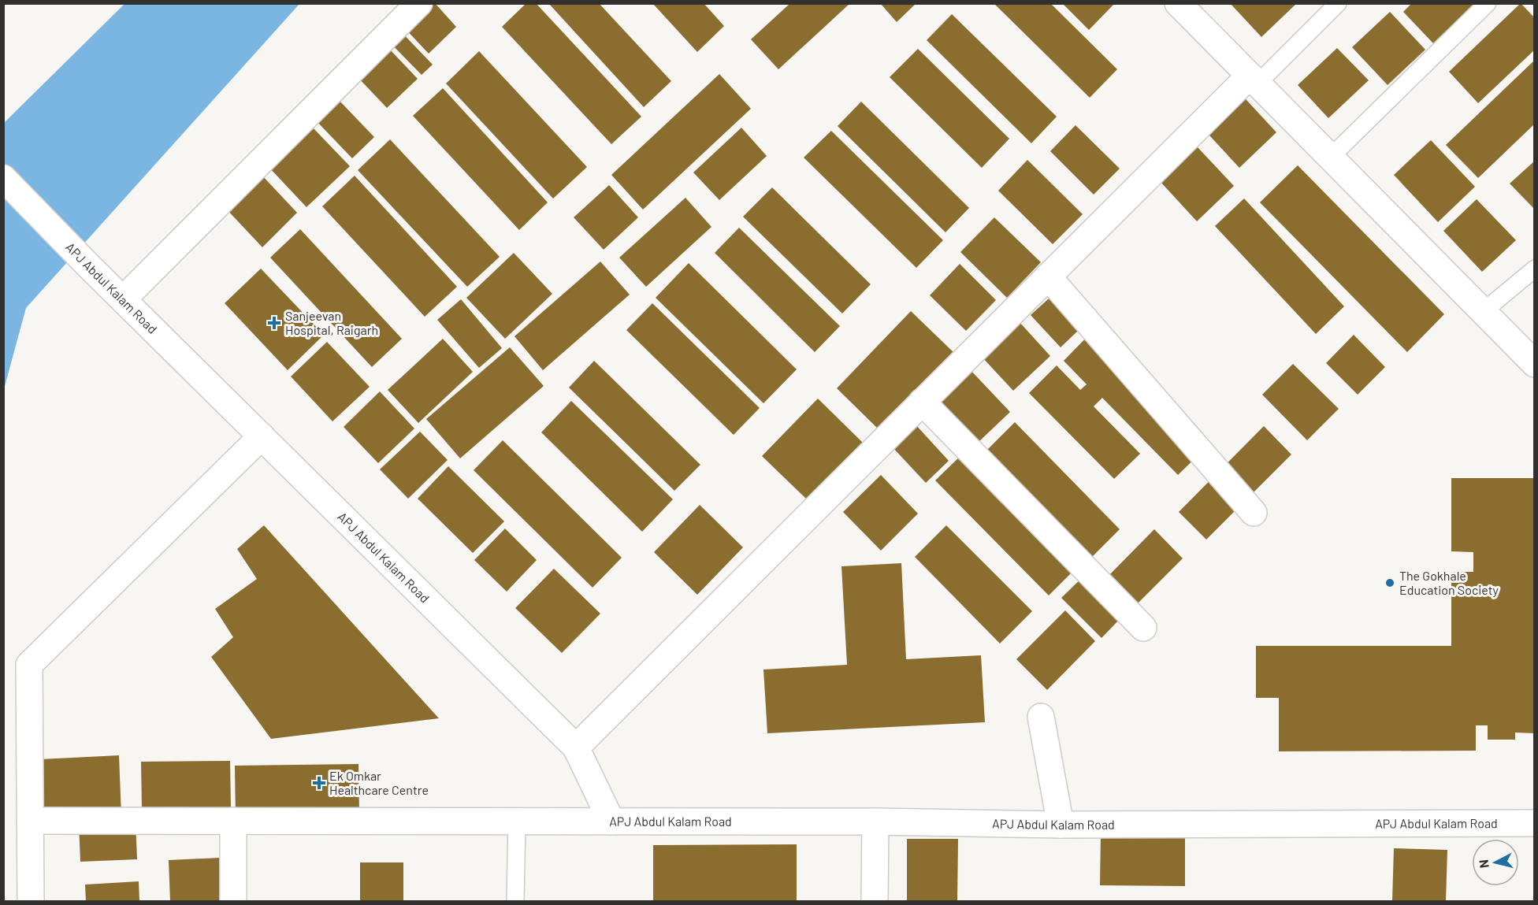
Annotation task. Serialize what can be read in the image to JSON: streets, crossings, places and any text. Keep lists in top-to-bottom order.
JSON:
{
  "streets": {
    "street": ["APJ Abdul Kalam Road"]
  },
  "places": {
    "health": ["Sanjeevan Hospital, Raigarh", "Ek Omkar Healthcare Centre"],
    "other": ["The Gokhale Education Society"]
  },
  "north": "left"
}
